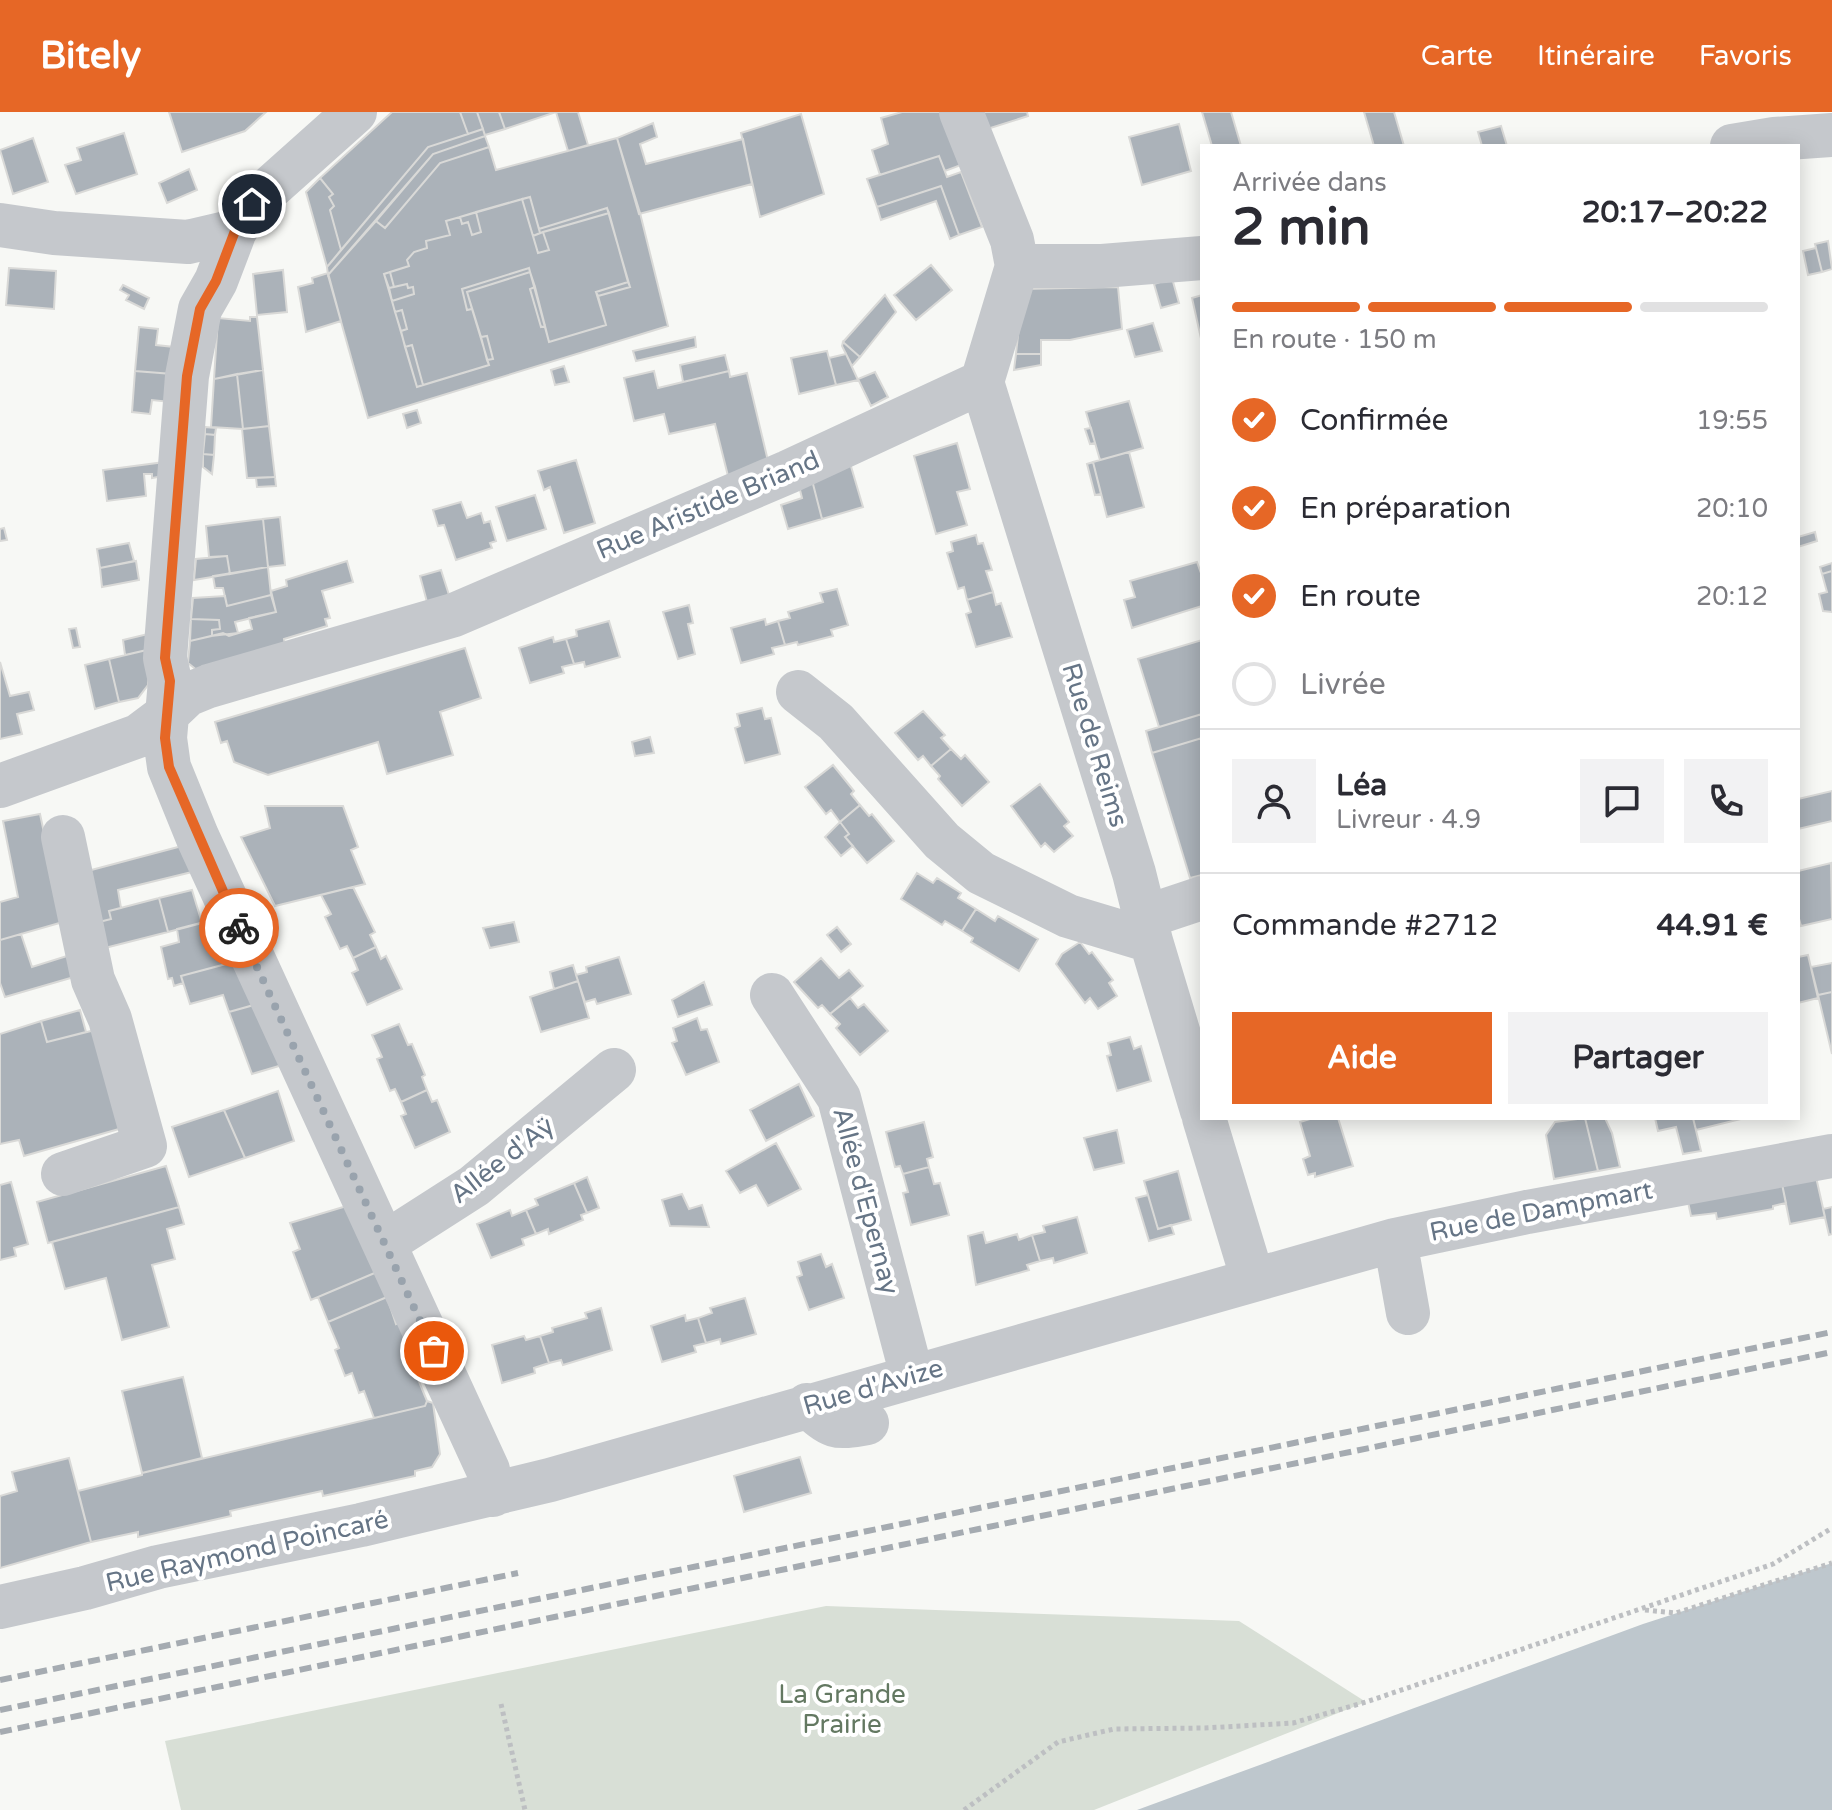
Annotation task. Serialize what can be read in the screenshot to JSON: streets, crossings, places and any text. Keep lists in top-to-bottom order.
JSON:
{
  "streets": {
    "street": [
      "Rue Aristide Briand",
      "Rue de Reims",
      "Allée d'Aÿ",
      "Allée d'Epernay",
      "Rue de Dampmart",
      "Rue d'Avize",
      "Rue Raymond Poincaré"
    ]
  },
  "crossings": [
    ["Rue Aristide Briand", "Rue de Reims"],
    ["Allée d'Epernay", "Rue d'Avize"],
    ["Rue de Dampmart", "Rue d'Avize"],
    ["Rue d'Avize", "Rue Raymond Poincaré"]
  ],
  "parks": ["La Grande Prairie"],
  "page": {
    "header": "Bitely",
    "nav": ["Carte", "Itinéraire", "Favoris"],
    "heading": ["2 min", "Arrivée dans", "20:17–20:22"],
    "panel": [
      "Léa",
      "Livreur · 4.9",
      "Commande #2712",
      "44.91 €"
    ],
    "bar": "En route · 150 m",
    "list": [
      ["Confirmée", "19:55"],
      ["En préparation", "20:10"],
      ["En route", "20:12"],
      "Livrée"
    ],
    "buttons": ["Aide", "Partager"]
  }
}
